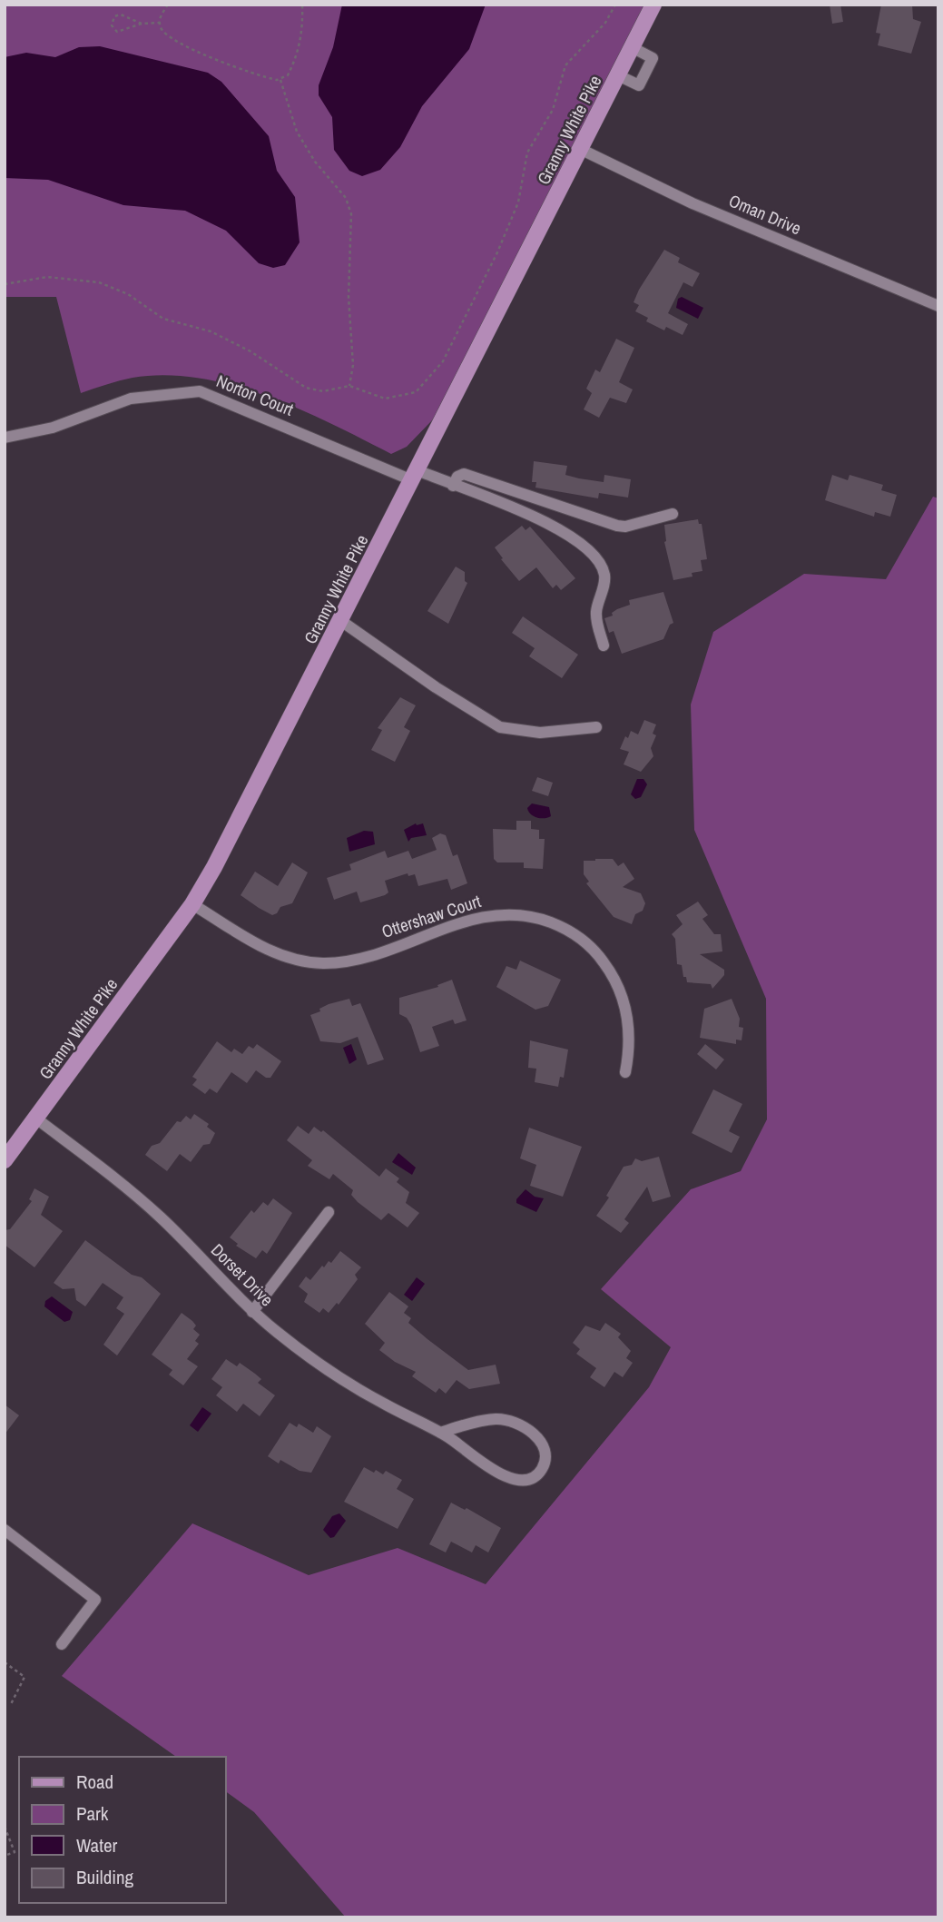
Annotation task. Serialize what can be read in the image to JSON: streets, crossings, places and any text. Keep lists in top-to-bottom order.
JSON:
{
  "streets": {
    "main road": ["Granny White Pike"],
    "street": [
      "Oman Drive",
      "Norton Court",
      "Ottershaw Court",
      "Dorset Drive"
    ]
  },
  "crossings": [
    ["Granny White Pike", "Oman Drive"],
    ["Granny White Pike", "Norton Court"],
    ["Granny White Pike", "Ottershaw Court"],
    ["Granny White Pike", "Dorset Drive"]
  ],
  "legend": [
    "Road",
    "Park",
    "Water",
    "Building"
  ]
}
